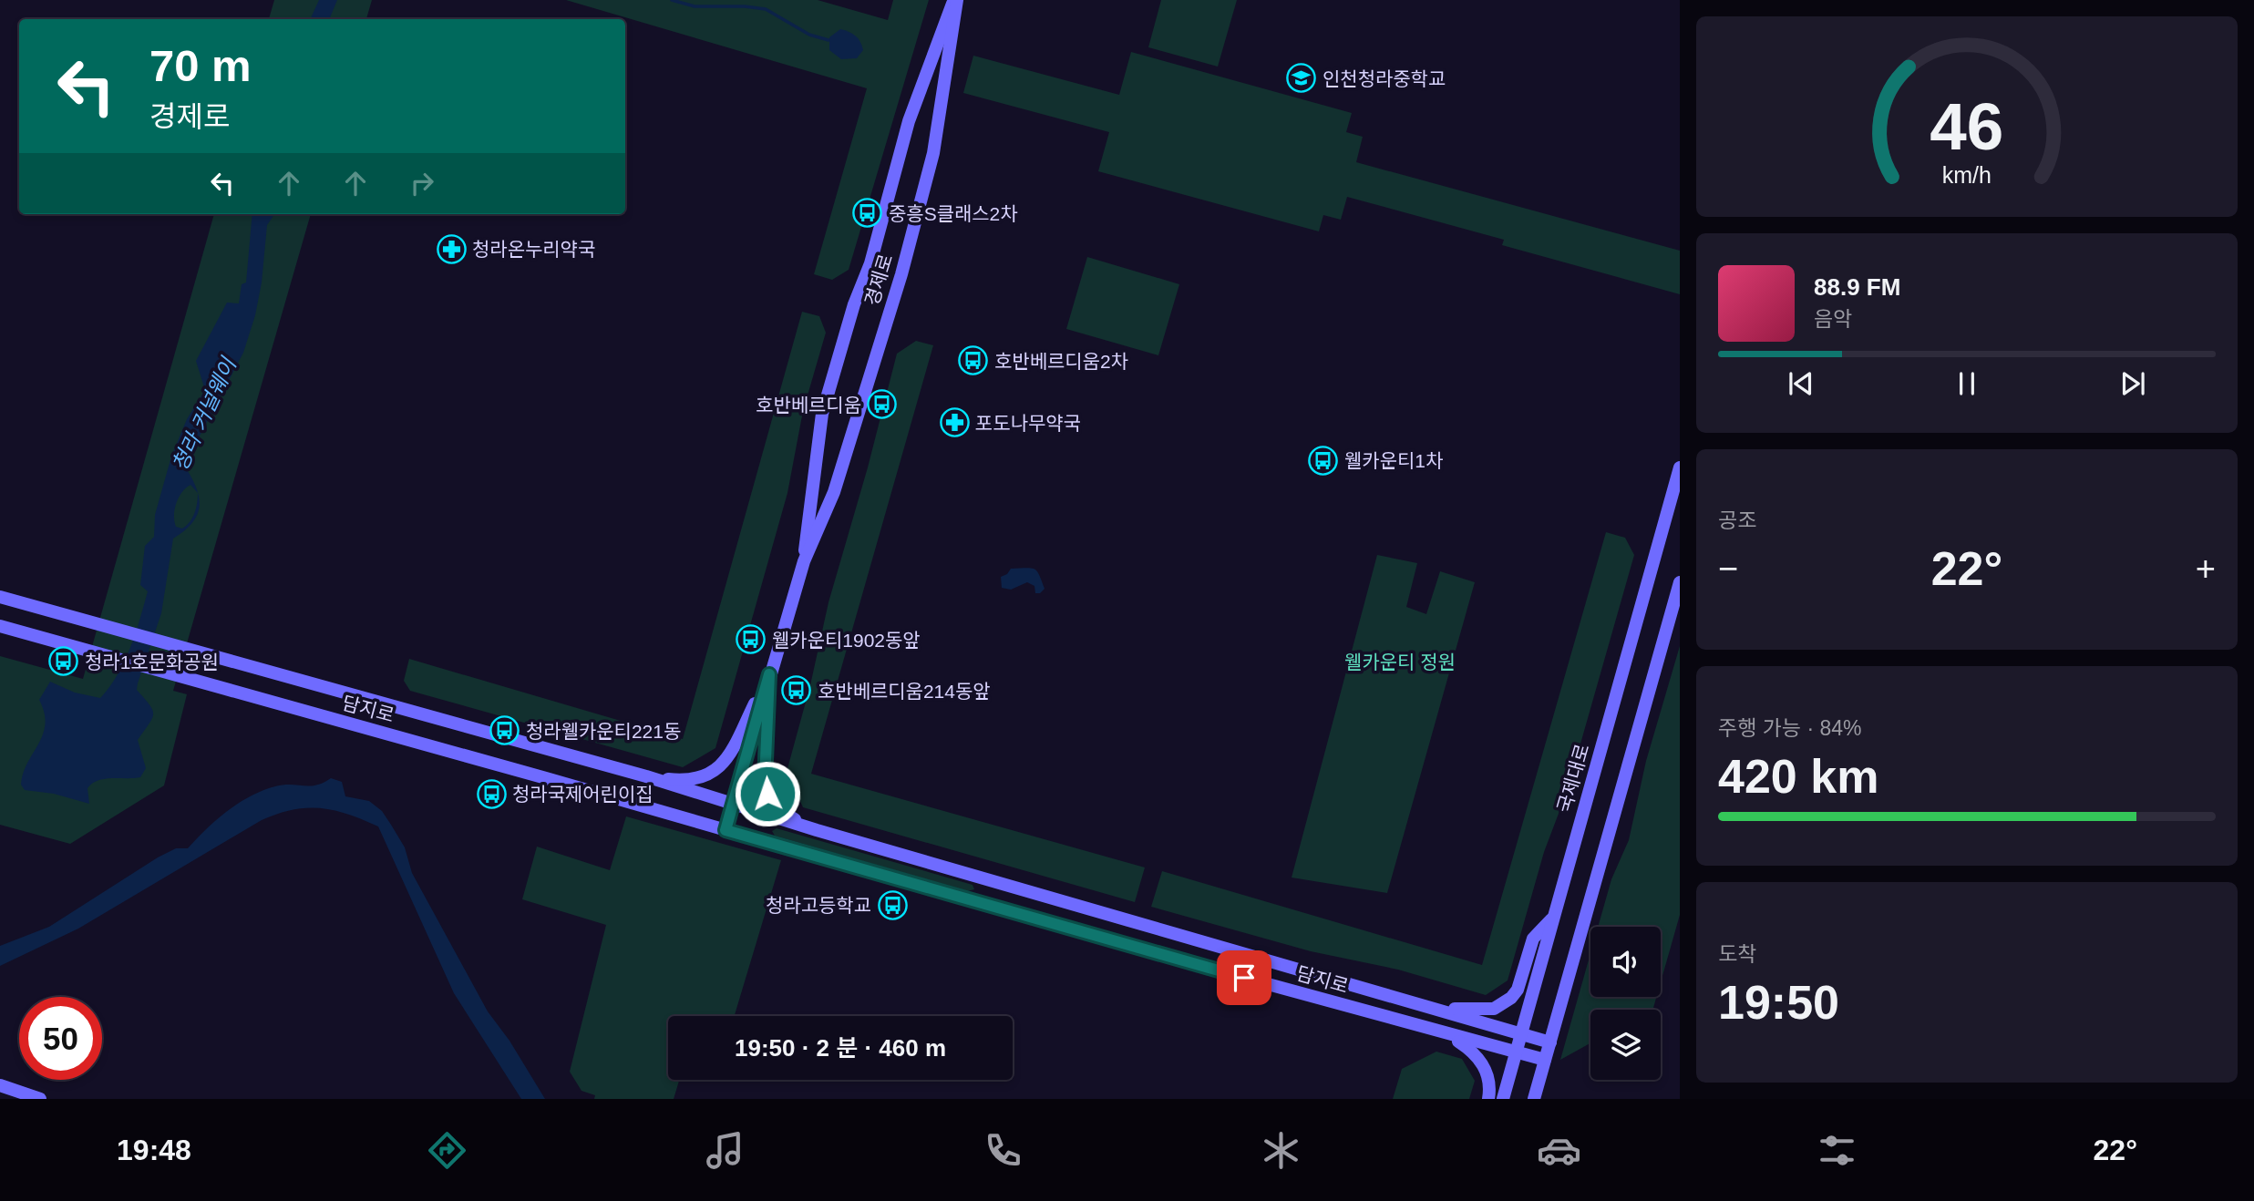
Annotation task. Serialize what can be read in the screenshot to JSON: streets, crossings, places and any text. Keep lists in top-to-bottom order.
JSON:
{
  "streets": {
    "main road": ["경제로", "담지로", "국제대로"]
  },
  "crossings": [
    ["경제로", "담지로"],
    ["담지로", "국제대로"]
  ],
  "water": ["청라 커널웨이"],
  "parks": ["웰카운티 정원"],
  "places": {
    "school or university": ["인천청라중학교"],
    "bus stop": [
      "중흥S클래스2차",
      "호반베르디움2차",
      "호반베르디움",
      "웰카운티1차",
      "웰카운티1902동앞",
      "청라1호문화공원",
      "호반베르디움214동앞",
      "청라웰카운티221동",
      "청라국제어린이집",
      "청라고등학교"
    ],
    "pharmacy": ["청라온누리약국", "포도나무약국"]
  },
  "page": {
    "turn": ["70 m", "경제로"],
    "song": ["88.9 FM", "음악"],
    "tile": [
      "공조",
      ["주행 가능 · 84%", "420 km"],
      ["도착", "19:50"]
    ],
    "heat": ["−", "22°", "+"],
    "limit": "50",
    "trip": "19:50 · 2 분 · 460 m",
    "tabs": ["19:48", "22°"],
    "gauge": ["46", "km/h"]
  }
}
